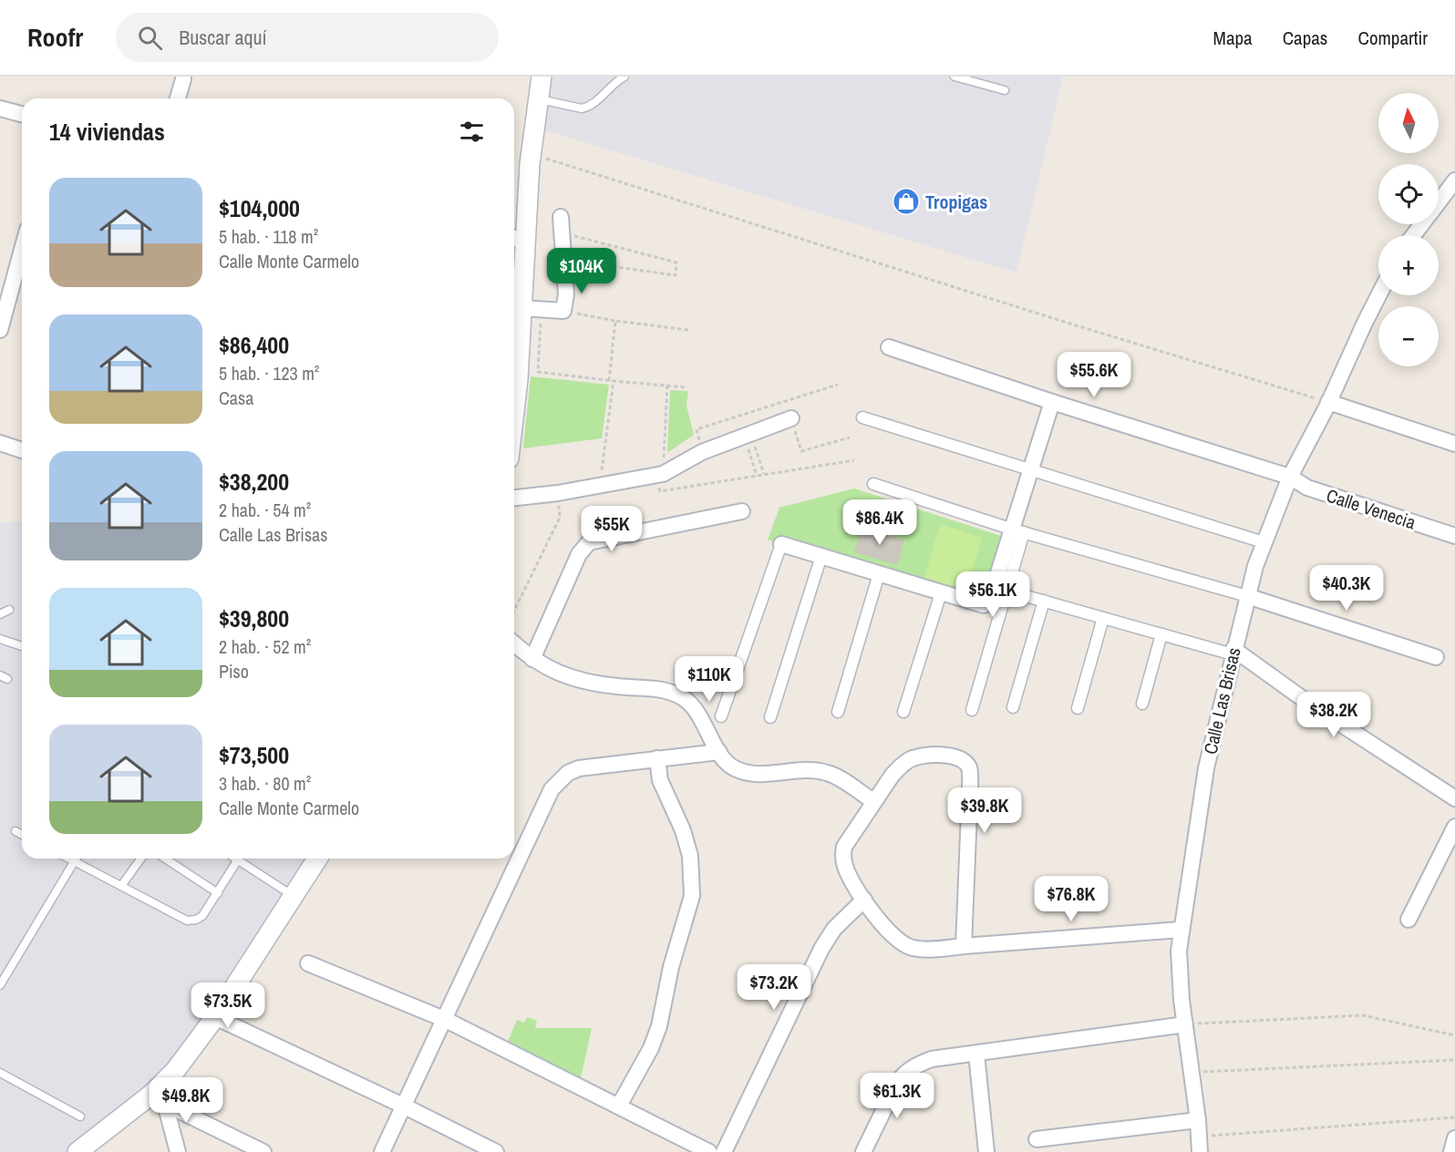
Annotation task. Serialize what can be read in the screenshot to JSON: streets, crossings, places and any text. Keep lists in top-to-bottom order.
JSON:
{
  "streets": {
    "street": ["Calle Venecia", "Calle Las Brisas"]
  },
  "crossings": [
    ["Calle Venecia", "Calle Las Brisas"]
  ],
  "places": {
    "shop": ["Tropigas"]
  },
  "north": "top",
  "page": {
    "header": "Roofr",
    "search": "Buscar aquí",
    "nav": ["Mapa", "Capas", "Compartir"],
    "map_buttons": ["+", "−"],
    "heading": "14 viviendas",
    "list": [
      {
        "name": "$104,000",
        "note": "5 hab. · 118 m² · Calle Monte Carmelo"
      },
      {
        "name": "$86,400",
        "note": "5 hab. · 123 m² · Casa"
      },
      {
        "name": "$38,200",
        "note": "2 hab. · 54 m² · Calle Las Brisas"
      },
      {
        "name": "$39,800",
        "note": "2 hab. · 52 m² · Piso"
      },
      {
        "name": "$73,500",
        "note": "3 hab. · 80 m² · Calle Monte Carmelo"
      }
    ],
    "price": [
      "$104K",
      "$55.6K",
      "$86.4K",
      "$55K",
      "$40.3K",
      "$56.1K",
      "$110K",
      "$38.2K",
      "$39.8K",
      "$76.8K",
      "$73.2K",
      "$73.5K",
      "$61.3K",
      "$49.8K"
    ]
  }
}
